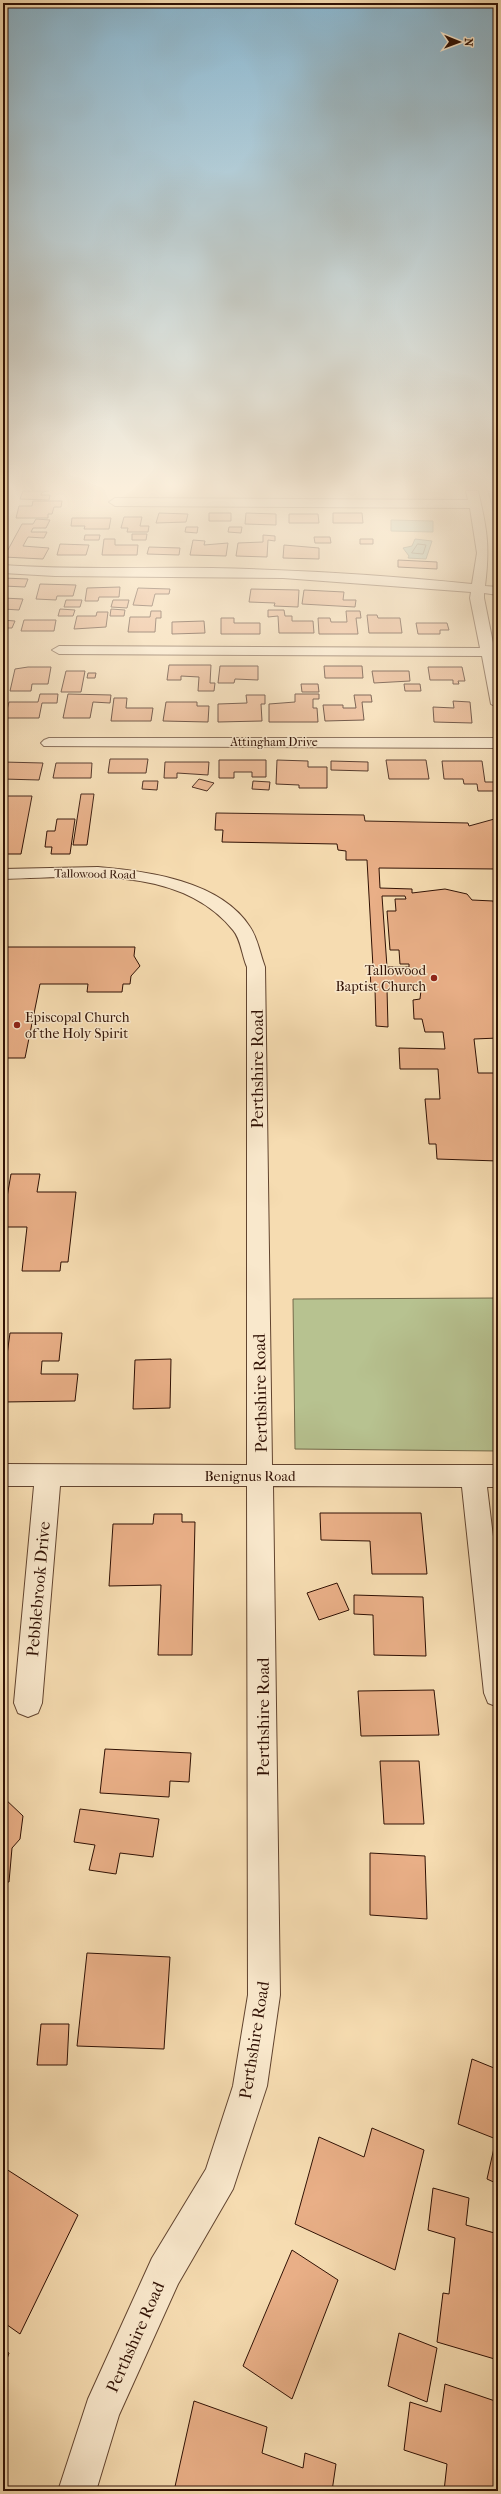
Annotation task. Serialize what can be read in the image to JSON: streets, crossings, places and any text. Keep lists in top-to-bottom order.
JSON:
{
  "streets": {
    "street": [
      "Attingham Drive",
      "Tallowood Road",
      "Perthshire Road",
      "Benignus Road",
      "Pebblebrook Drive"
    ]
  },
  "crossings": [
    ["Tallowood Road", "Perthshire Road"],
    ["Perthshire Road", "Benignus Road"],
    ["Benignus Road", "Pebblebrook Drive"]
  ],
  "places": ["Tallowood Baptist Church", "Episcopal Church of the Holy Spirit"],
  "north": "right"
}
